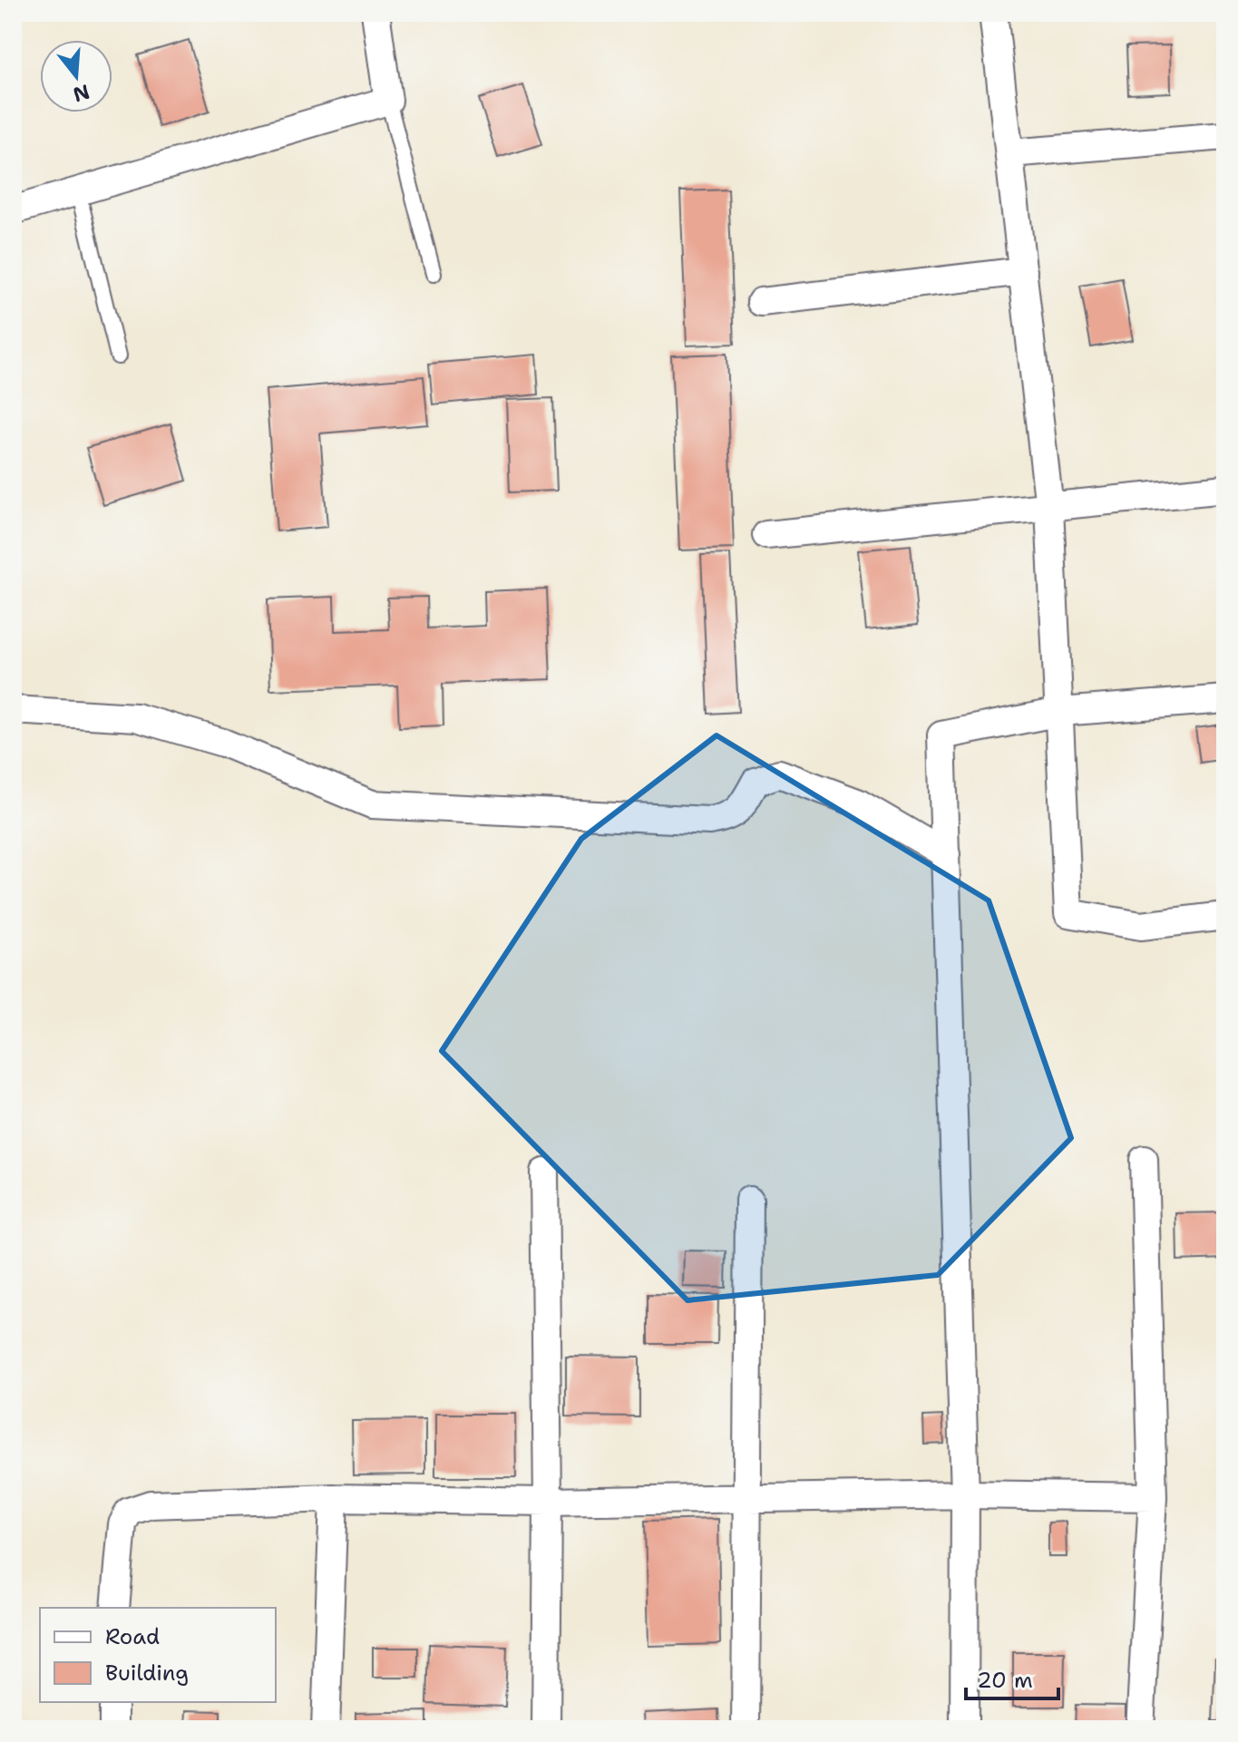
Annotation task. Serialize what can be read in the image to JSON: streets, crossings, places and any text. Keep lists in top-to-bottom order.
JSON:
{
  "legend": ["Road", "Building"],
  "scale_bar": "20 m",
  "north": "bottom"
}
